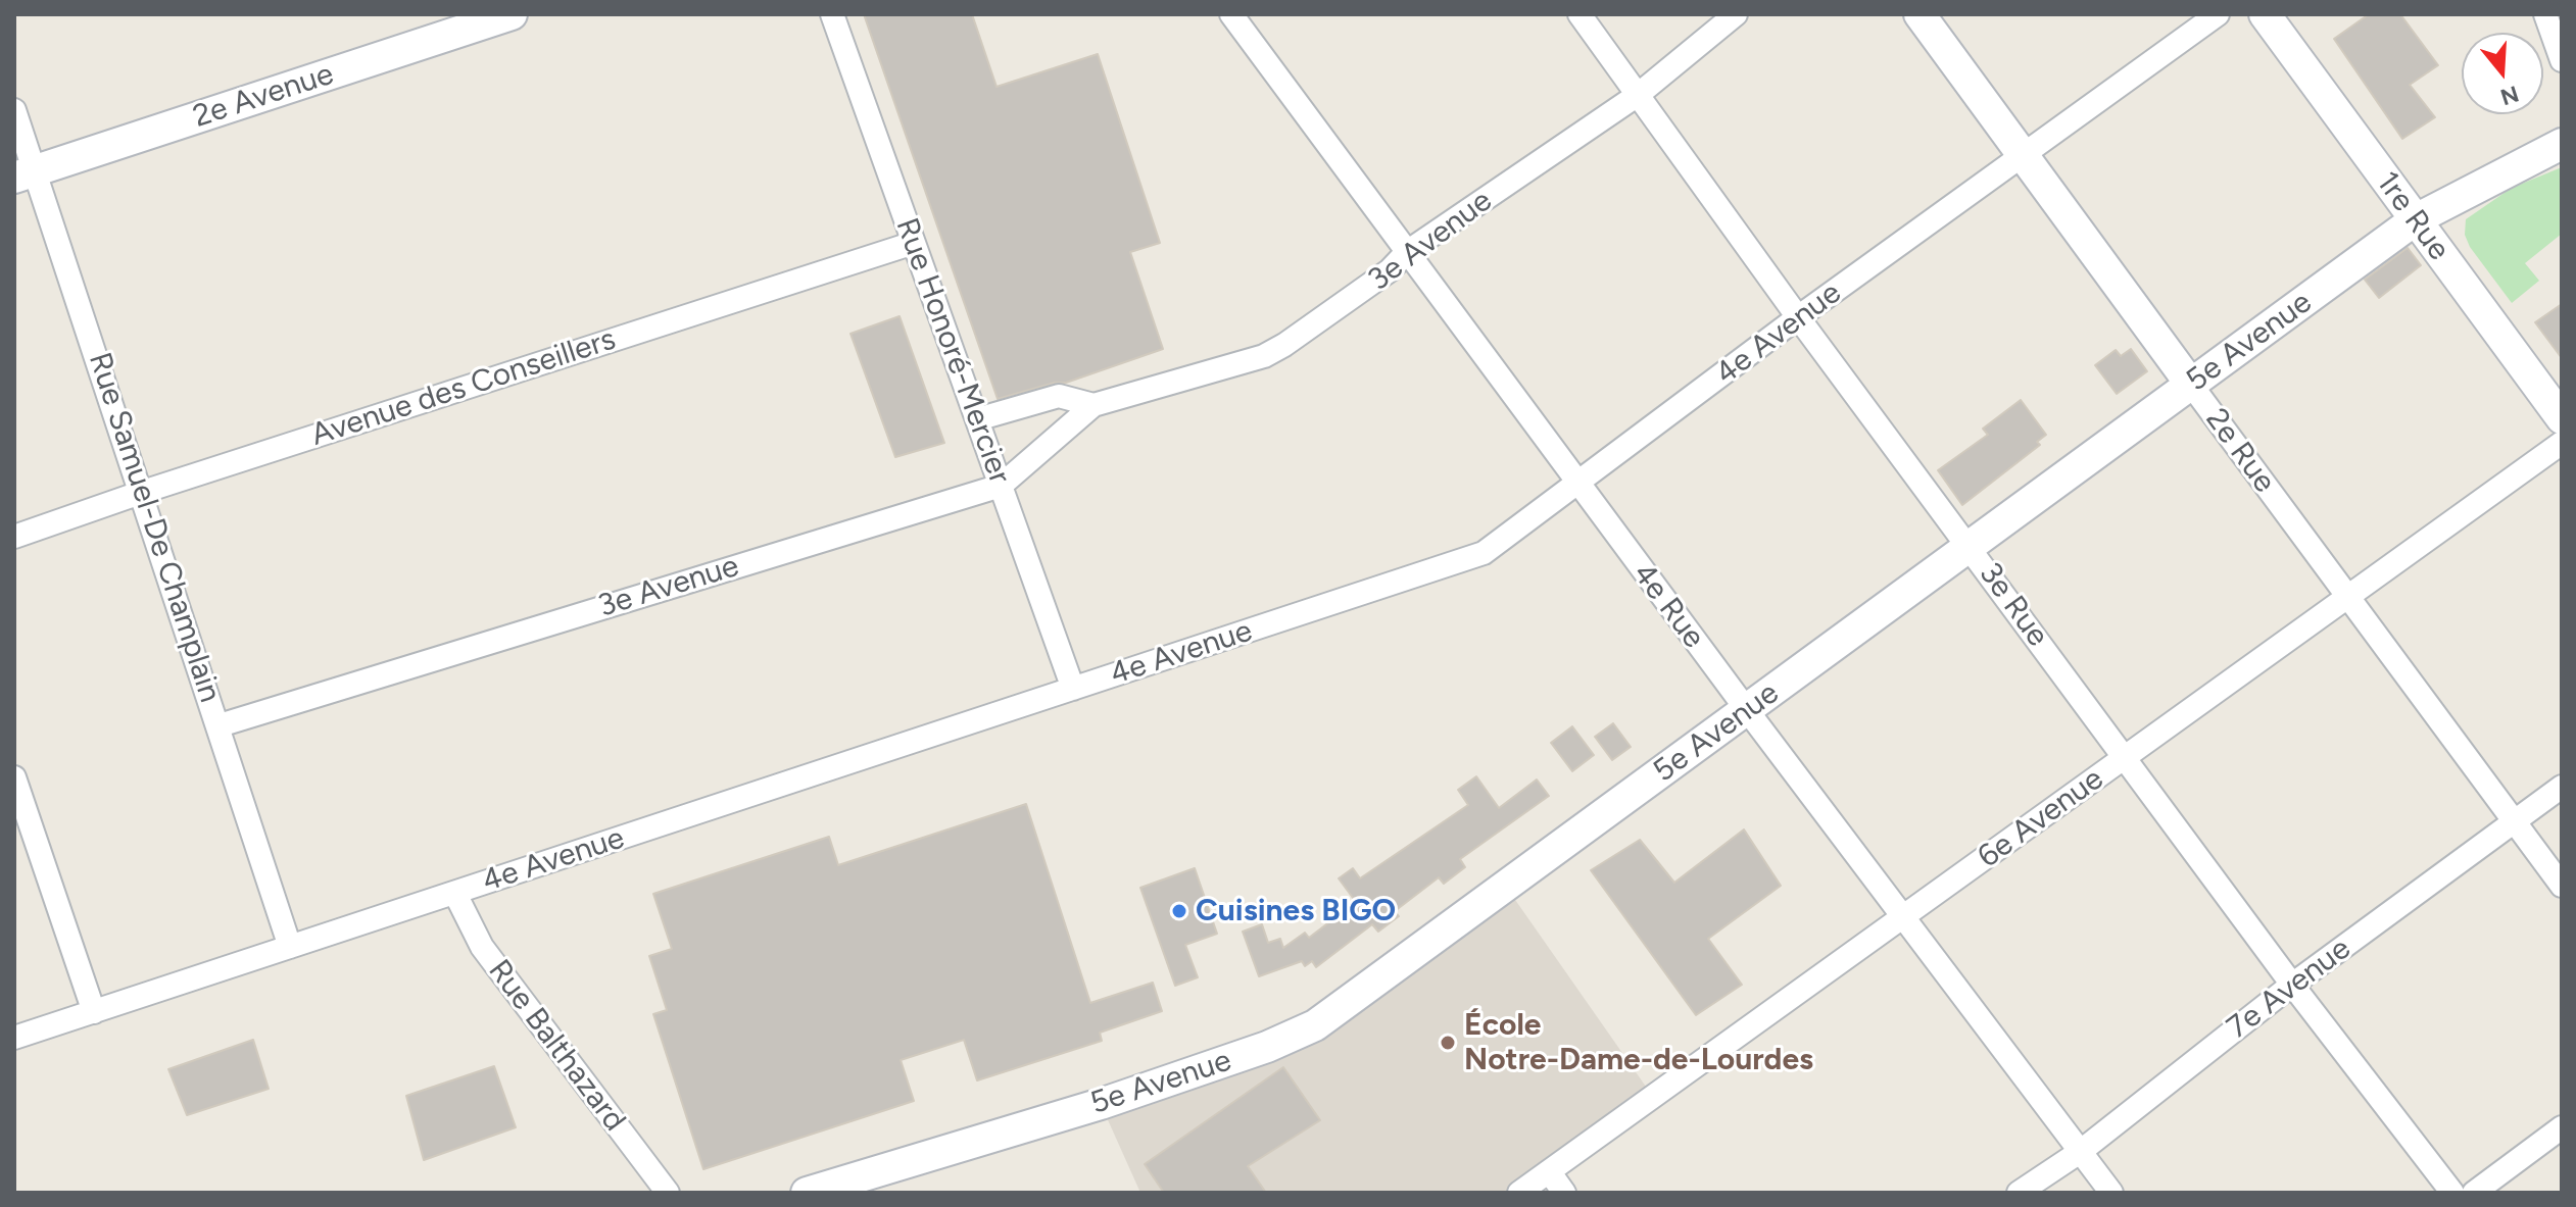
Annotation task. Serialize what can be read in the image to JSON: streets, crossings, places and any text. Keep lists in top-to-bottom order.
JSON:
{
  "streets": {
    "street": [
      "2e Avenue",
      "1re Rue",
      "3e Avenue",
      "4e Avenue",
      "5e Avenue",
      "Rue Honoré-Mercier",
      "Avenue des Conseillers",
      "2e Rue",
      "Rue Samuel-De Champlain",
      "3e Rue",
      "4e Rue",
      "6e Avenue",
      "7e Avenue",
      "Rue Balthazard"
    ]
  },
  "crossings": [
    ["2e Avenue", "Rue Samuel-De Champlain"],
    ["1re Rue", "5e Avenue"],
    ["3e Avenue", "Rue Honoré-Mercier"],
    ["3e Avenue", "Rue Samuel-De Champlain"],
    ["3e Avenue", "3e Rue"],
    ["3e Avenue", "4e Rue"],
    ["4e Avenue", "Rue Honoré-Mercier"],
    ["4e Avenue", "2e Rue"],
    ["4e Avenue", "Rue Samuel-De Champlain"],
    ["4e Avenue", "3e Rue"],
    ["4e Avenue", "4e Rue"],
    ["4e Avenue", "Rue Balthazard"],
    ["5e Avenue", "2e Rue"],
    ["5e Avenue", "3e Rue"],
    ["5e Avenue", "4e Rue"],
    ["Rue Honoré-Mercier", "Avenue des Conseillers"],
    ["Avenue des Conseillers", "Rue Samuel-De Champlain"],
    ["2e Rue", "6e Avenue"],
    ["2e Rue", "7e Avenue"],
    ["3e Rue", "6e Avenue"],
    ["3e Rue", "7e Avenue"],
    ["4e Rue", "6e Avenue"],
    ["4e Rue", "7e Avenue"]
  ],
  "places": ["Cuisines BIGO", "École Notre-Dame-de-Lourdes"],
  "north": "bottom"
}
